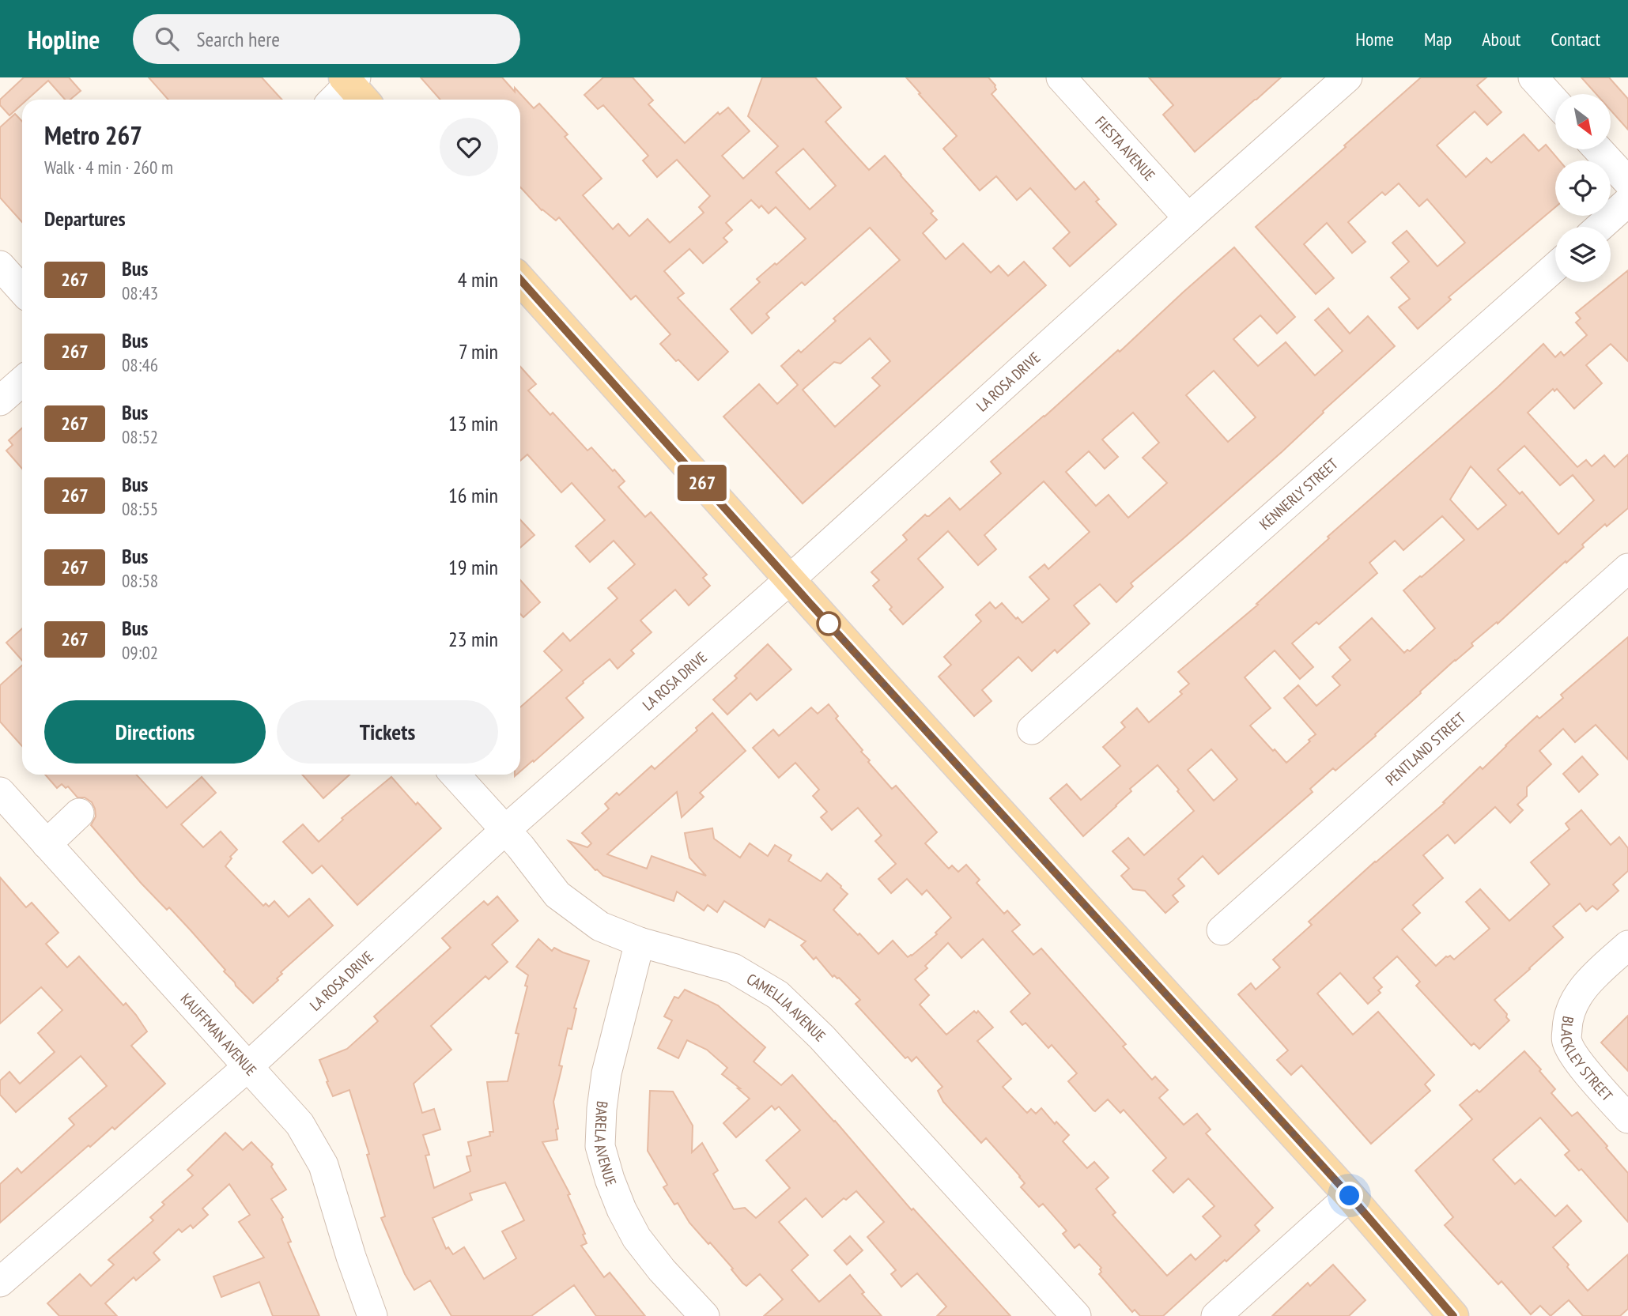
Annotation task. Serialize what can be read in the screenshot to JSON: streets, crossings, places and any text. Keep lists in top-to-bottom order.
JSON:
{
  "streets": {
    "street": [
      "FIESTA AVENUE",
      "LA ROSA DRIVE",
      "KENNERLY STREET",
      "PENTLAND STREET",
      "CAMELLIA AVENUE",
      "KAUFFMAN AVENUE",
      "BLACKLEY STREET",
      "BARELA AVENUE"
    ]
  },
  "crossings": [
    ["FIESTA AVENUE", "LA ROSA DRIVE"],
    ["LA ROSA DRIVE", "CAMELLIA AVENUE"],
    ["LA ROSA DRIVE", "KAUFFMAN AVENUE"],
    ["CAMELLIA AVENUE", "BARELA AVENUE"]
  ],
  "lines": ["bus line 267"],
  "north": "bottom right",
  "page": {
    "header": "Hopline",
    "search": "Search here",
    "nav": [
      "Home",
      "Map",
      "About",
      "Contact"
    ],
    "on_map": "267",
    "heading": [
      ["Metro 267", "Walk · 4 min · 260 m"],
      "Departures"
    ],
    "list": [
      {
        "mark": "267",
        "name": "Bus",
        "note": "08:43",
        "value": "4 min"
      },
      {
        "mark": "267",
        "name": "Bus",
        "note": "08:46",
        "value": "7 min"
      },
      {
        "mark": "267",
        "name": "Bus",
        "note": "08:52",
        "value": "13 min"
      },
      {
        "mark": "267",
        "name": "Bus",
        "note": "08:55",
        "value": "16 min"
      },
      {
        "mark": "267",
        "name": "Bus",
        "note": "08:58",
        "value": "19 min"
      },
      {
        "mark": "267",
        "name": "Bus",
        "note": "09:02",
        "value": "23 min"
      }
    ],
    "buttons": ["Directions", "Tickets"]
  }
}
